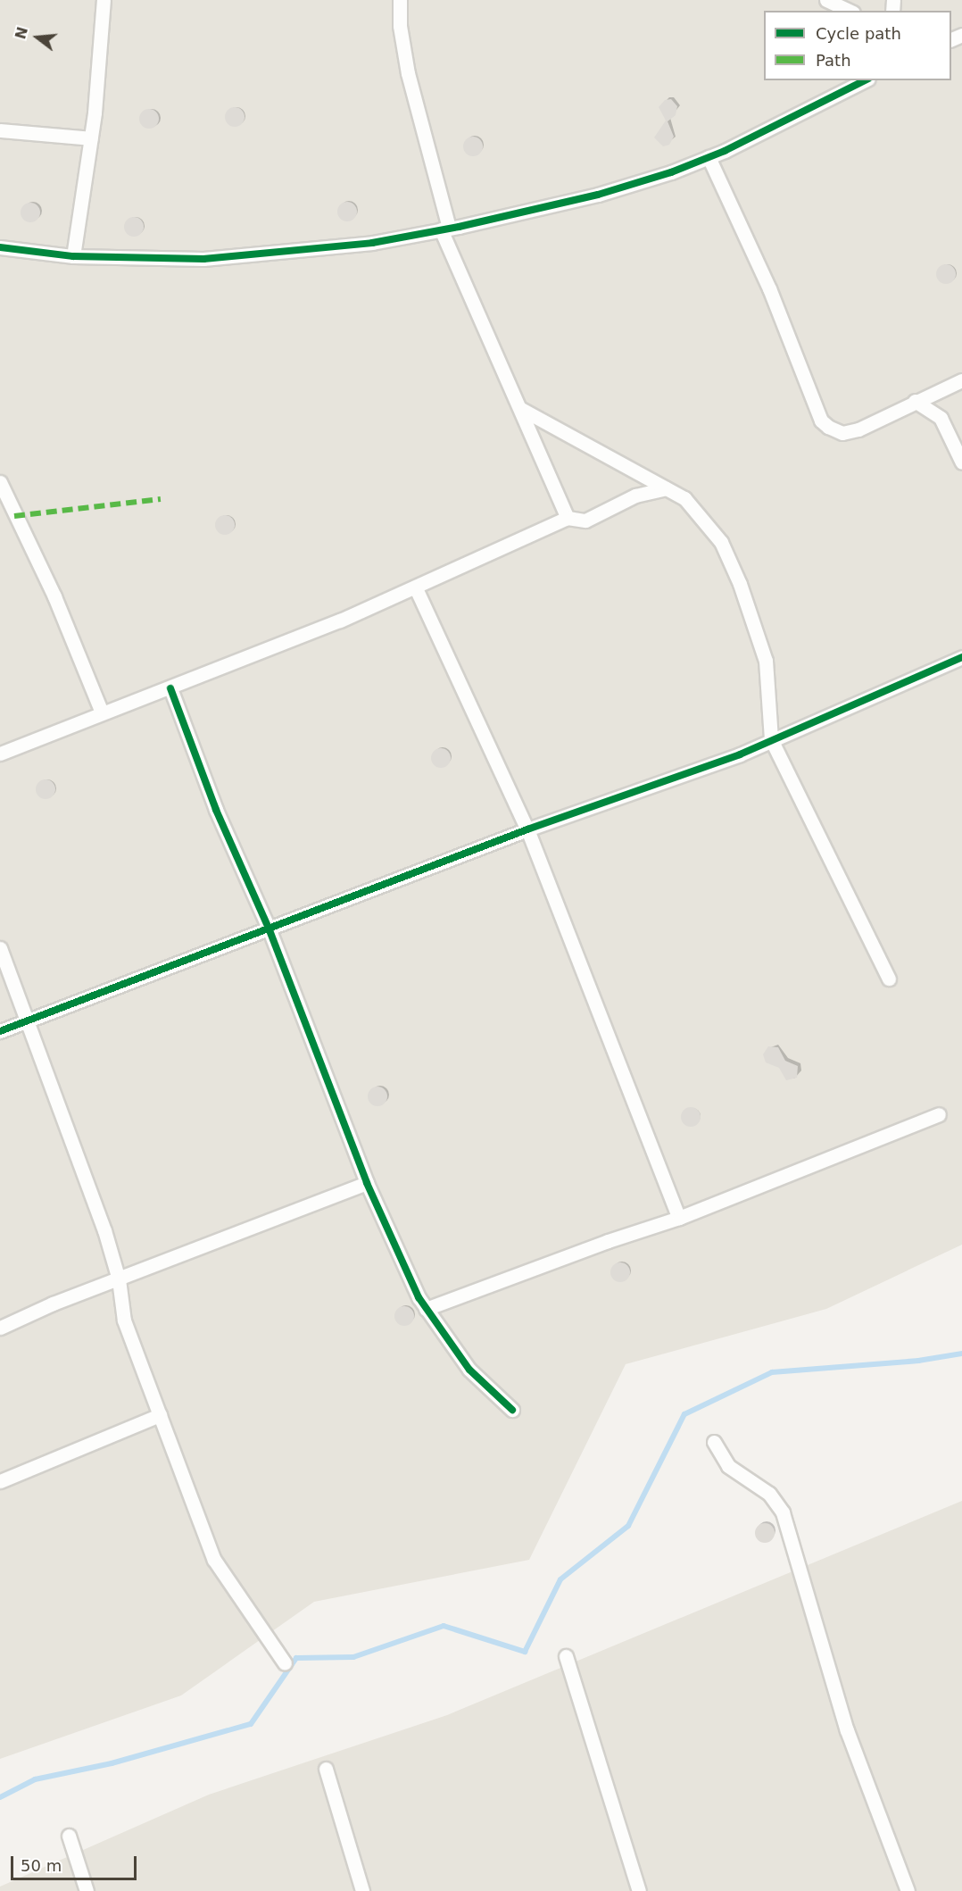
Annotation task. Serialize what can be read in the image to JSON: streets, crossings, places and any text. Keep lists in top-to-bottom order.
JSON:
{
  "legend": ["Cycle path", "Path"],
  "scale_bar": "50 m",
  "north": "left"
}
